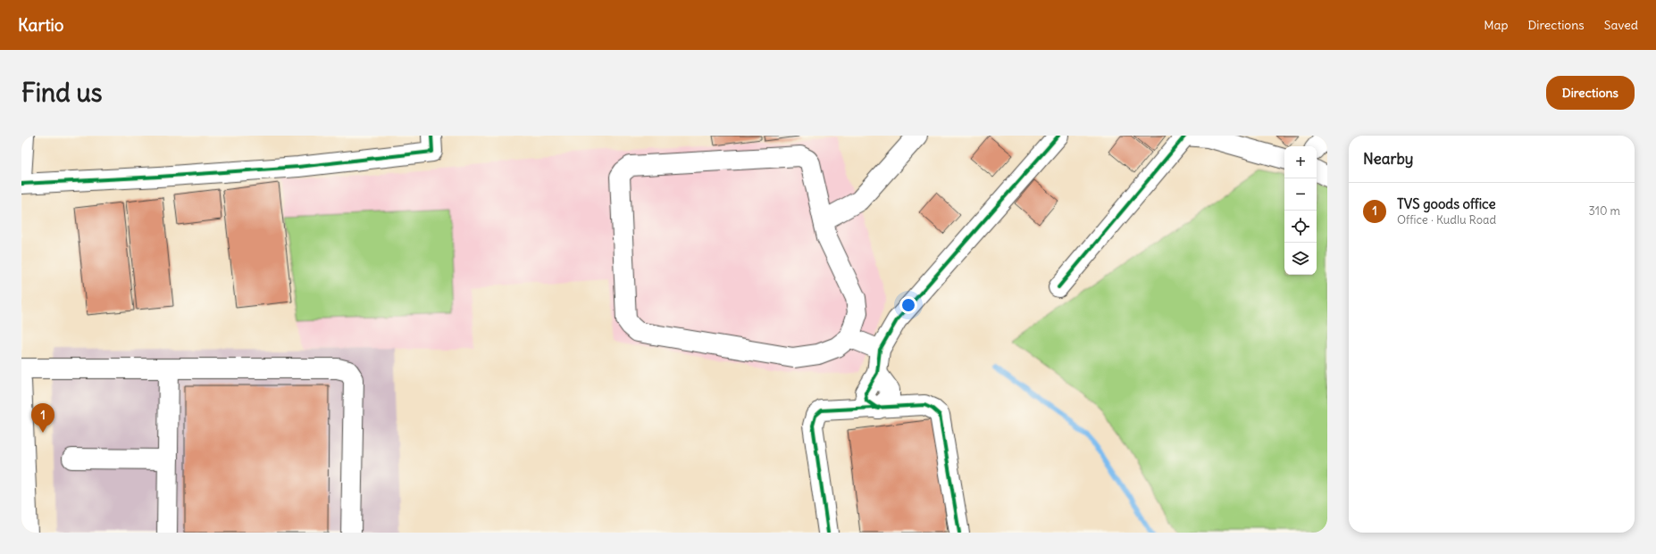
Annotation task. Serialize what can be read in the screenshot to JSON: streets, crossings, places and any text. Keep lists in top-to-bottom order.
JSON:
{
  "page": {
    "header": "Kartio",
    "nav": ["Map", "Directions", "Saved"],
    "buttons": "Directions",
    "title": "Find us",
    "heading": "Nearby",
    "map_buttons": ["+", "−"],
    "list": [
      {
        "mark": "1",
        "name": "TVS goods office",
        "note": "Office · Kudlu Road",
        "value": "310 m"
      }
    ],
    "pins": "1"
  }
}
